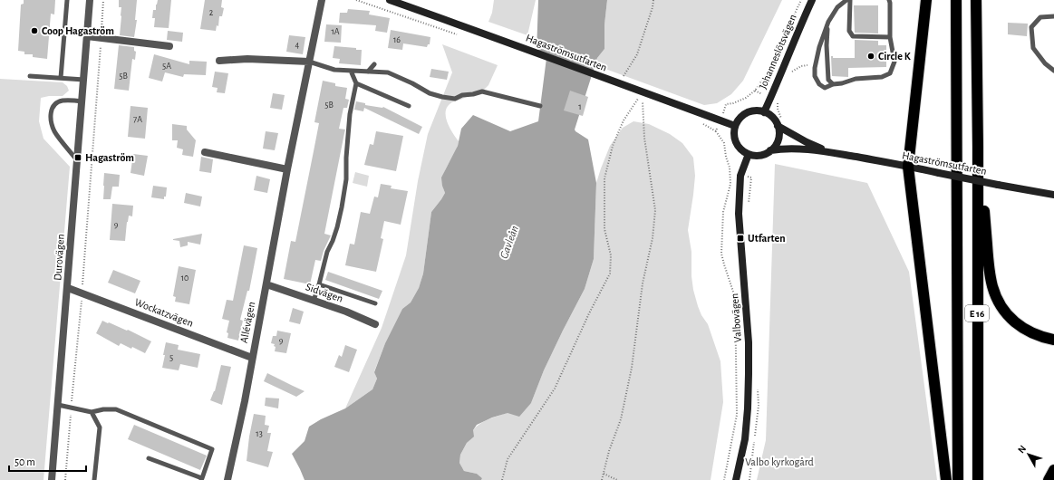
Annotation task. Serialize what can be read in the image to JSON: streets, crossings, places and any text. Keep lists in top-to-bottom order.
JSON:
{
  "streets": {
    "highway": ["E 16"],
    "main road": ["Johanneslötsvägen", "Hagaströmsutfarten", "Valbovägen"],
    "street": [
      "Durovägen",
      "Sidvägen",
      "Wockatzvägen",
      "Allévägen"
    ]
  },
  "crossings": [
    ["Johanneslötsvägen", "Hagaströmsutfarten"],
    ["Johanneslötsvägen", "Valbovägen"],
    ["Hagaströmsutfarten", "Valbovägen"],
    ["Durovägen", "Wockatzvägen"],
    ["Sidvägen", "Allévägen"],
    ["Wockatzvägen", "Allévägen"]
  ],
  "water": ["Gavleån"],
  "parks": ["Valbo kyrkogård"],
  "places": {
    "other": ["Coop Hagaström", "Circle K"],
    "transit": ["Hagaström", "Utfarten"]
  },
  "house_numbers": [
    "2",
    "1A",
    "16",
    "4",
    "5A",
    "5B",
    "5B",
    "1",
    "7A",
    "9",
    "10",
    "9",
    "5",
    "13"
  ],
  "scale_bar": "50 m",
  "north": "top left"
}
